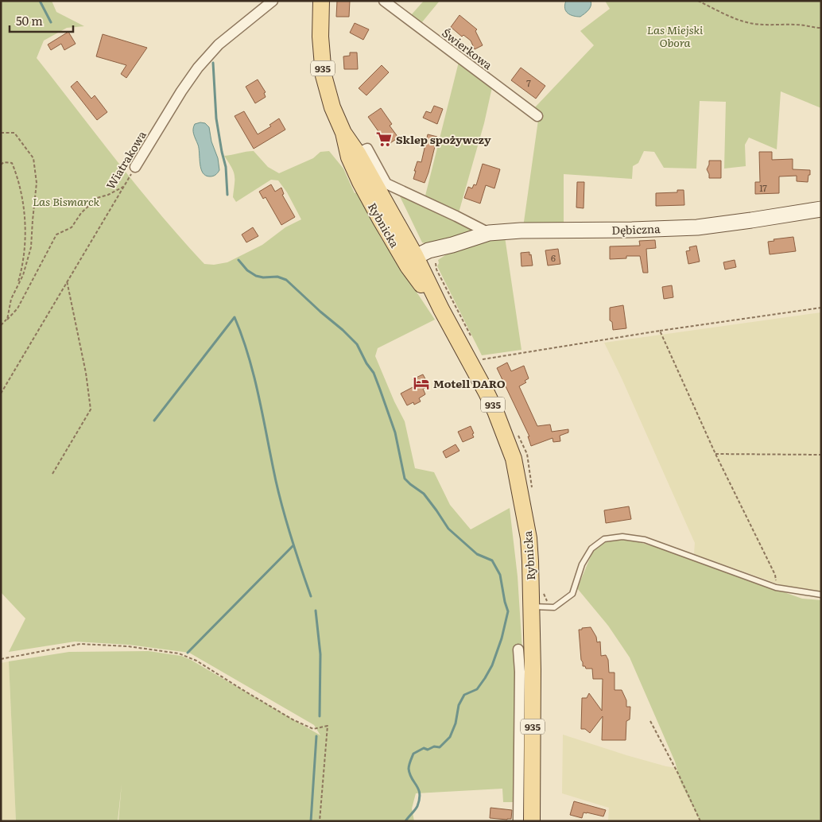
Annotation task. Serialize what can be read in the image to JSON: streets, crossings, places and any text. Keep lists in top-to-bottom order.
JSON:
{
  "streets": {
    "main road": ["935", "Rybnicka"],
    "street": ["Świerkowa", "Wiatrakowa", "Dębiczna"]
  },
  "crossings": [
    ["Rybnicka", "Dębiczna"]
  ],
  "parks": ["Las Miejski Obora", "Las Bismarck"],
  "places": {
    "supermarket": ["Sklep spożywczy"],
    "hotel": ["Motell DARO"]
  },
  "house_numbers": ["7", "17", "6"],
  "scale_bar": "50 m"
}
